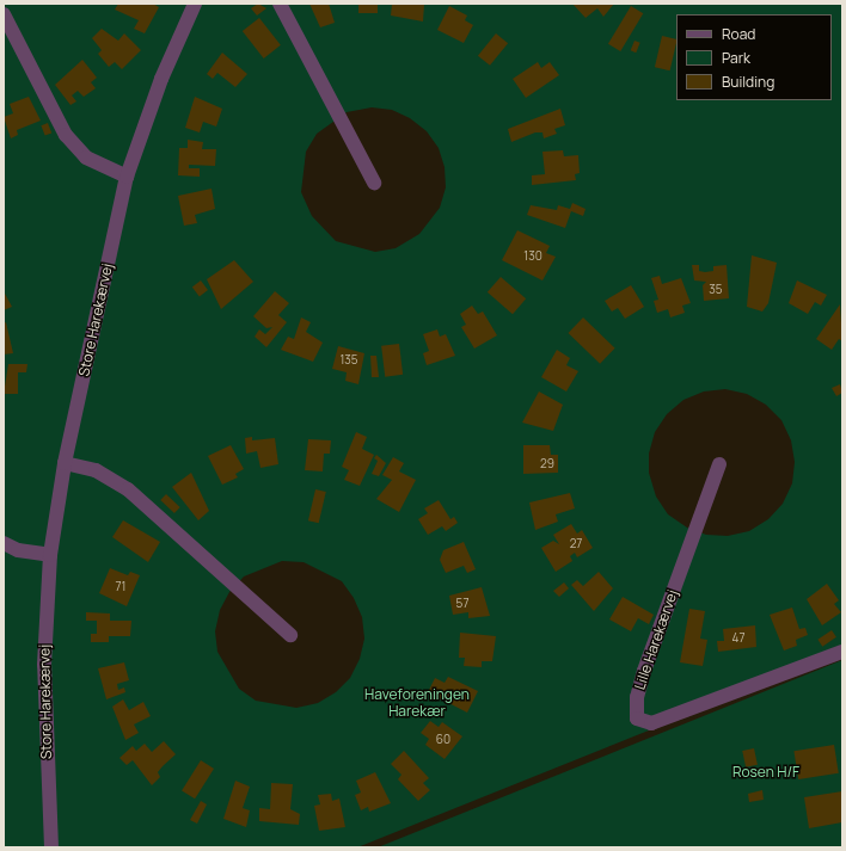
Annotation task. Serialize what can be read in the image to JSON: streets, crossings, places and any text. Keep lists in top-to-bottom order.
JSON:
{
  "streets": {
    "street": ["Store Harekærvej", "Lille Harekærvej"]
  },
  "parks": ["Haveforeningen Harekær", "Rosen H/F"],
  "house_numbers": [
    "130",
    "35",
    "135",
    "29",
    "27",
    "71",
    "57",
    "47",
    "60"
  ],
  "legend": ["Road", "Park", "Building"]
}
